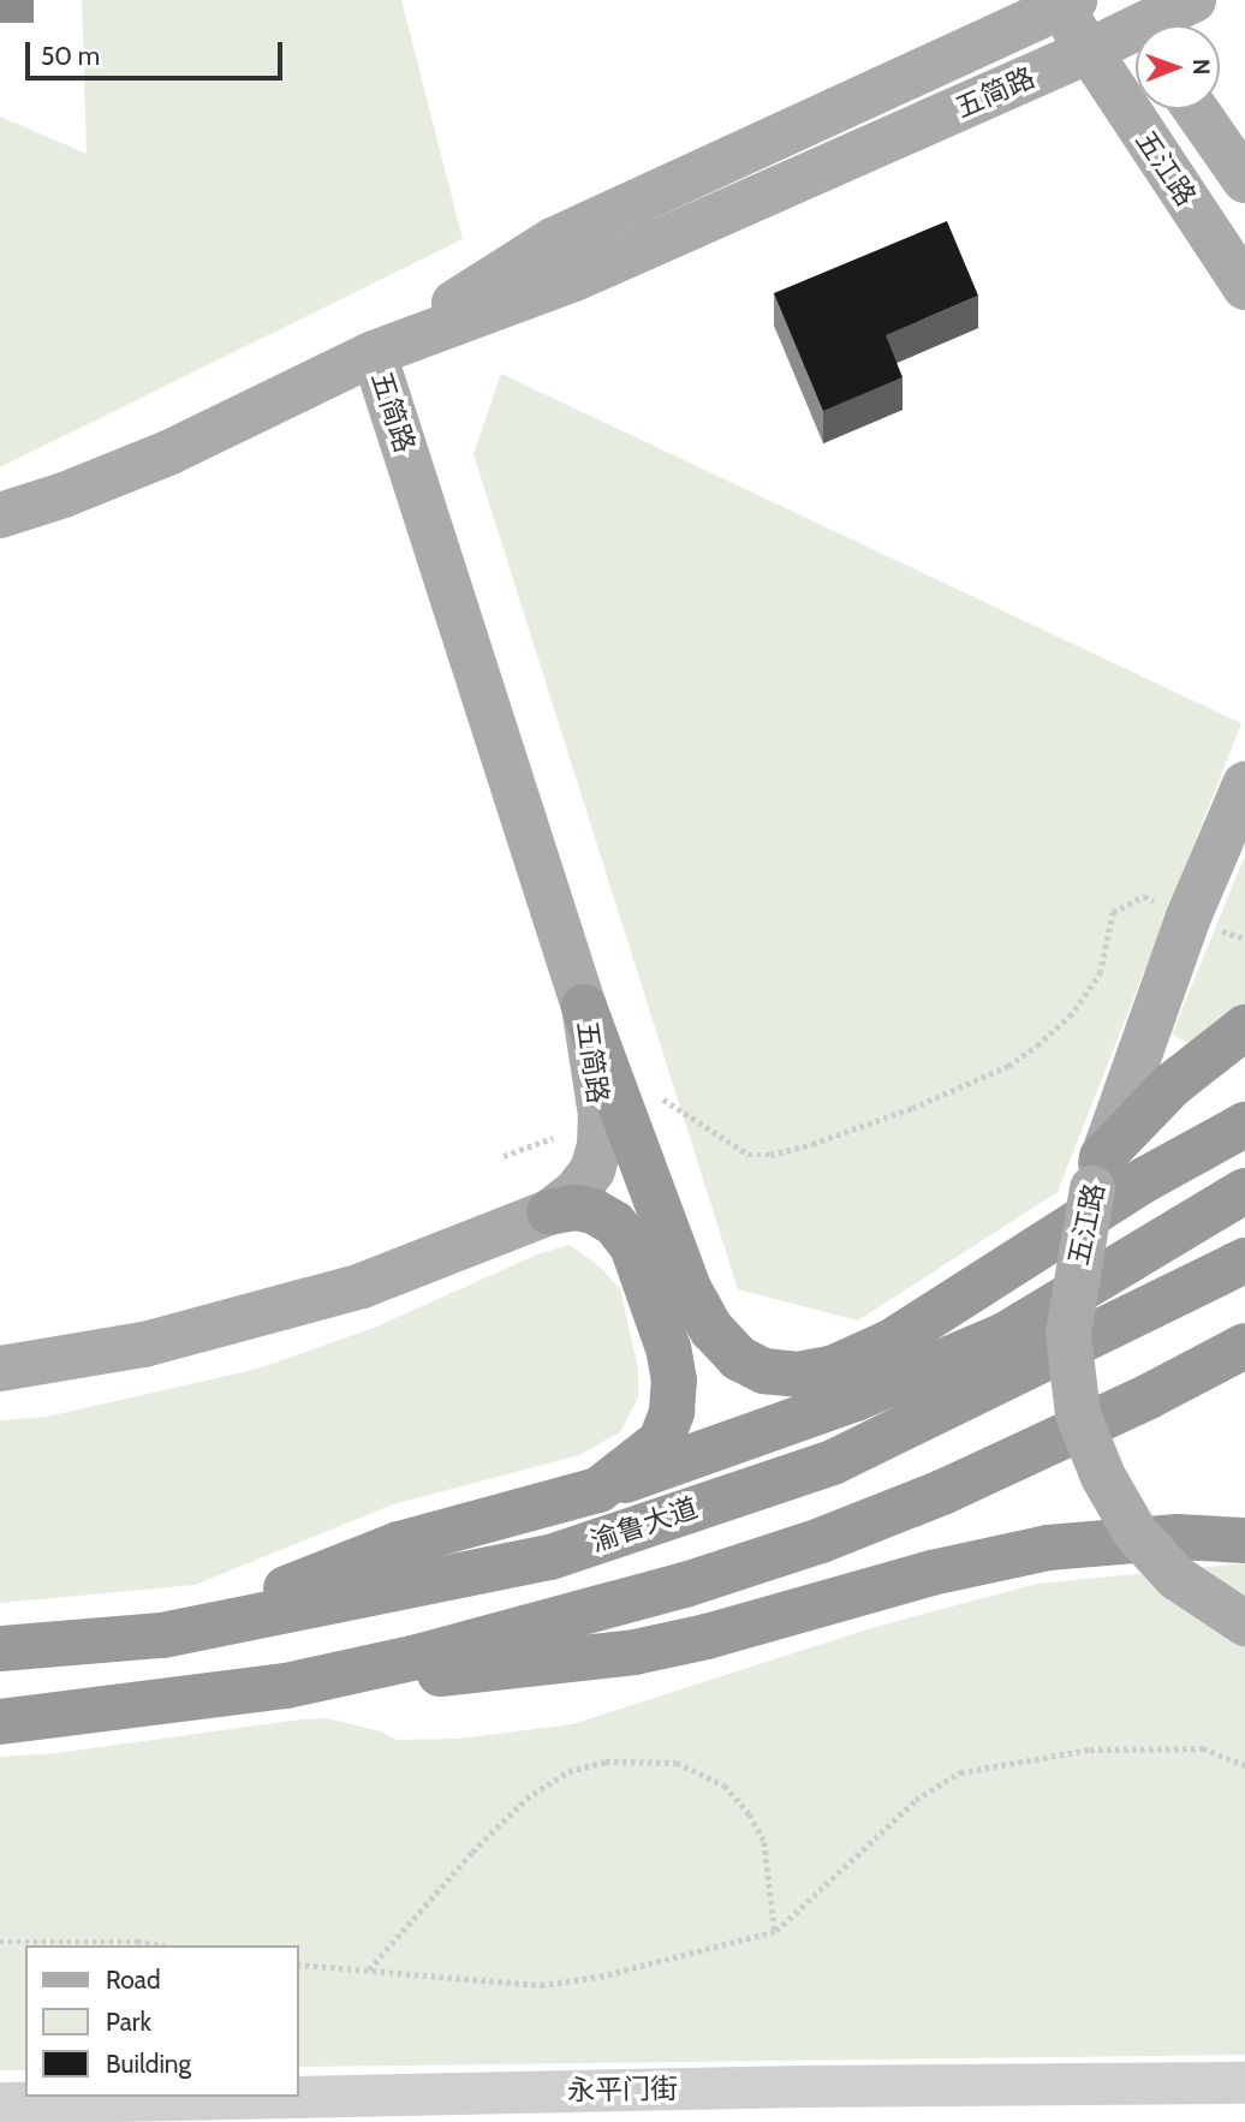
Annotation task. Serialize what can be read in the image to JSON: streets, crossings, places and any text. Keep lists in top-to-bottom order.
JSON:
{
  "streets": {
    "highway": ["渝鲁大道"],
    "main road": ["五简路", "五江路"],
    "street": ["永平门街"]
  },
  "crossings": [
    ["五简路", "五江路"]
  ],
  "legend": ["Road", "Park", "Building"],
  "scale_bar": "50 m",
  "north": "right"
}
